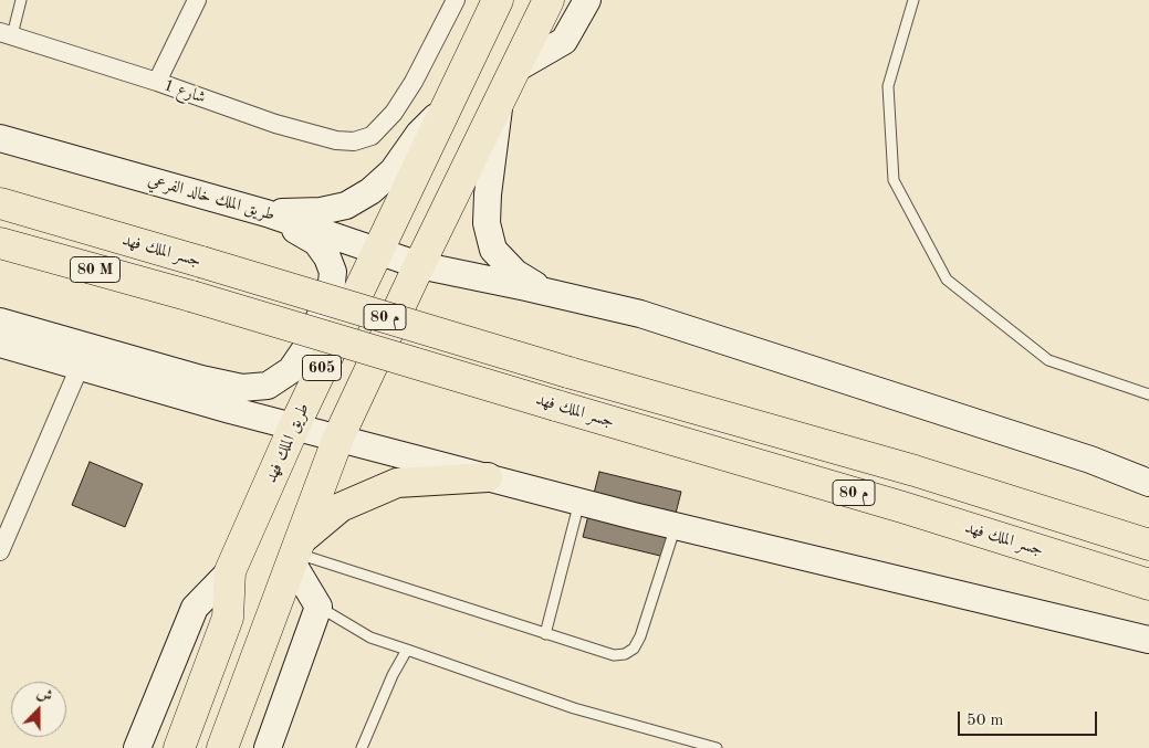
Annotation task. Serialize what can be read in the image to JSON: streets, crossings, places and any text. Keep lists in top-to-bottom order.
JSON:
{
  "streets": {
    "highway": [
      "جسر الملك فهد",
      "80 M",
      "م 80",
      "605",
      "طريق الملك فهد"
    ],
    "main road": ["طريق الملك خالد الفرعي"],
    "street": ["شارع 1"]
  },
  "crossings": [
    ["طريق الملك خالد الفرعي", "605"],
    ["طريق الملك خالد الفرعي", "طريق الملك فهد"]
  ],
  "scale_bar": "50 m",
  "north": "top"
}
